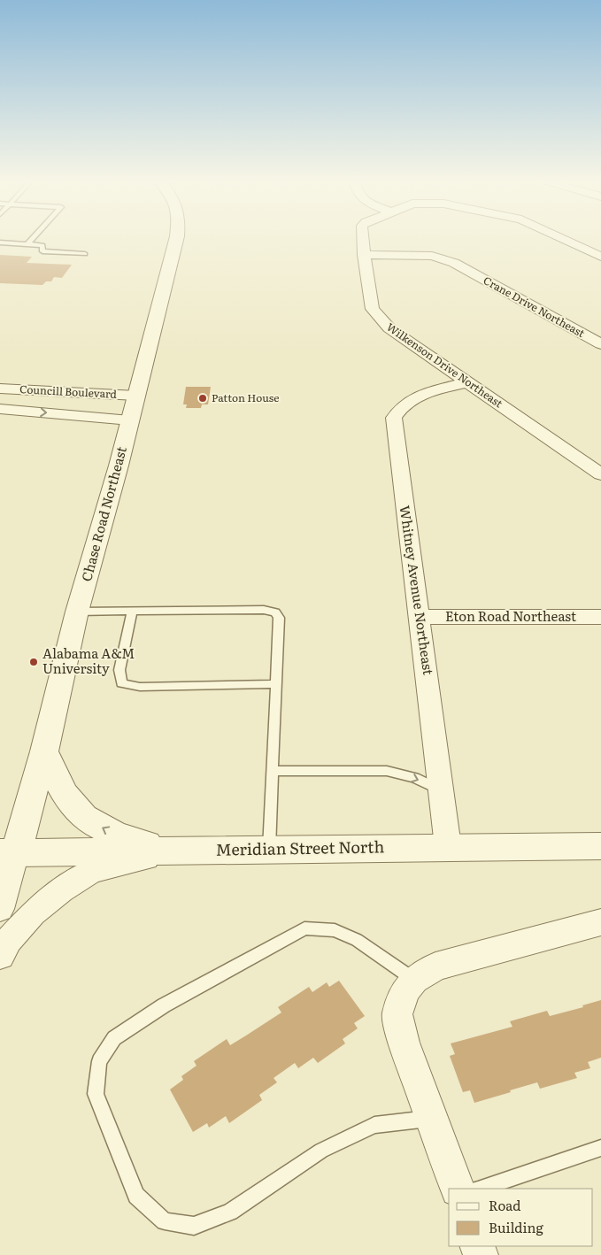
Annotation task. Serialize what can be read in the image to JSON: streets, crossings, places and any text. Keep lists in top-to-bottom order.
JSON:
{
  "streets": {
    "street": [
      "Crane Drive Northeast",
      "Wilkenson Drive Northeast",
      "Councill Boulevard",
      "Chase Road Northeast",
      "Whitney Avenue Northeast",
      "Eton Road Northeast",
      "Meridian Street North"
    ]
  },
  "crossings": [
    ["Crane Drive Northeast", "Wilkenson Drive Northeast"],
    ["Wilkenson Drive Northeast", "Whitney Avenue Northeast"],
    ["Councill Boulevard", "Chase Road Northeast"],
    ["Chase Road Northeast", "Meridian Street North"],
    ["Whitney Avenue Northeast", "Eton Road Northeast"],
    ["Whitney Avenue Northeast", "Meridian Street North"]
  ],
  "places": ["Patton House", "Alabama A&M University"],
  "legend": ["Road", "Building"]
}
